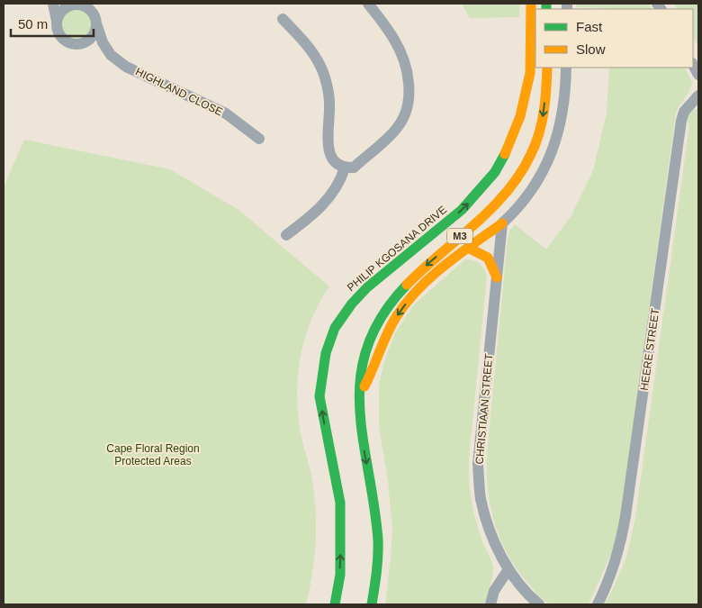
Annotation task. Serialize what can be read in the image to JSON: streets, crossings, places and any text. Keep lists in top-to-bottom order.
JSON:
{
  "streets": {
    "main road": ["M3", "PHILIP KGOSANA DRIVE"],
    "street": ["HIGHLAND CLOSE", "HEERE STREET", "CHRISTIAAN STREET"]
  },
  "parks": ["Cape Floral Region Protected Areas"],
  "legend": ["Fast", "Slow"],
  "scale_bar": "50 m"
}
